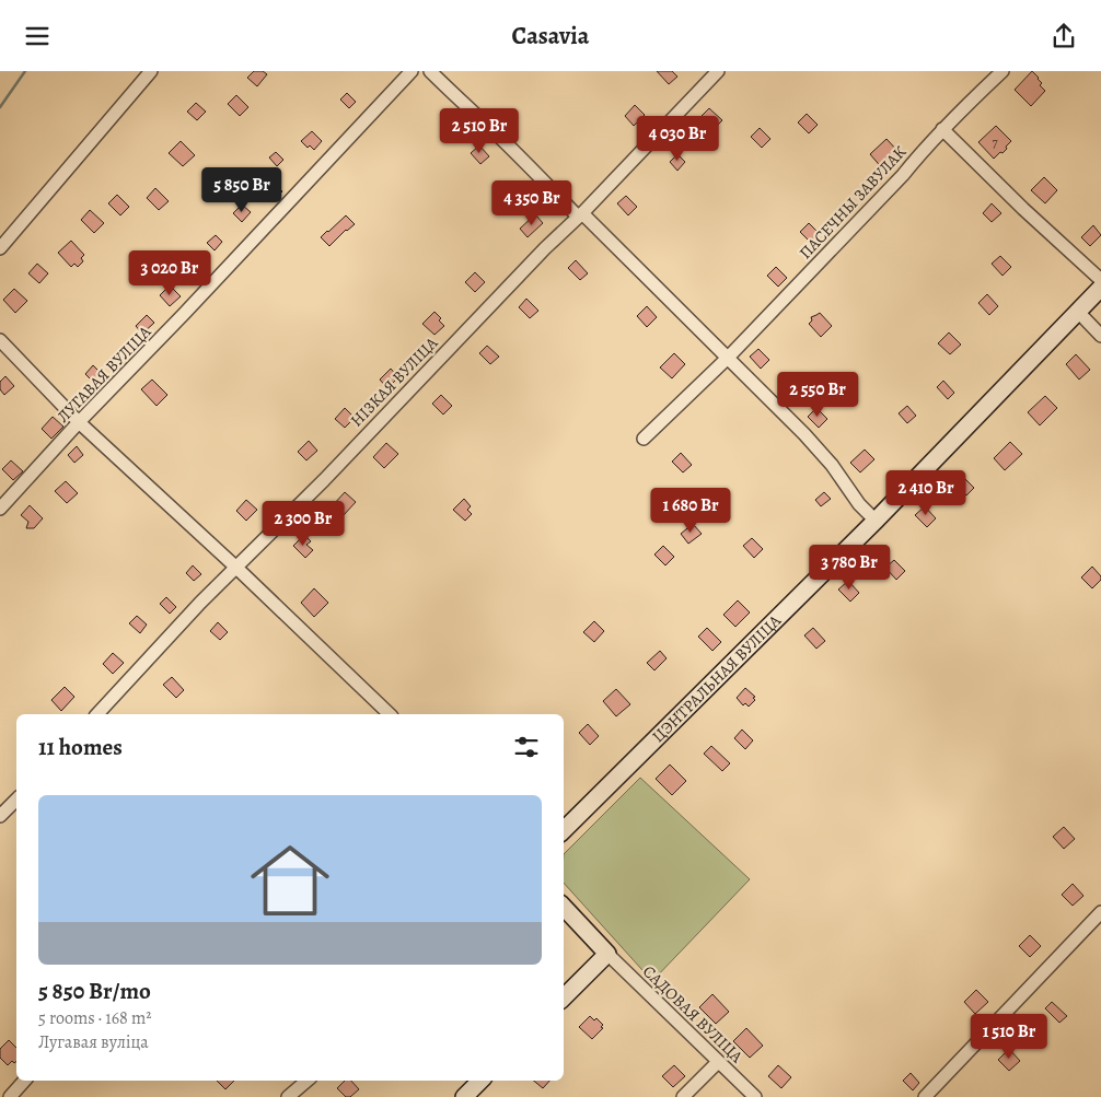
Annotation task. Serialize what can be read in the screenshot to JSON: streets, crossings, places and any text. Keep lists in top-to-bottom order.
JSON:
{
  "streets": {
    "main road": ["ЦЭНТРАЛЬНАЯ ВУЛІЦА"],
    "street": [
      "ПАСЕЧНЫ ЗАВУЛАК",
      "ЛУГАВАЯ ВУЛІЦА",
      "НІЗКАЯ ВУЛІЦА",
      "САДОВАЯ ВУЛІЦА"
    ]
  },
  "house_numbers": ["7"],
  "page": {
    "header": "Casavia",
    "price": [
      "2 510 Br",
      "4 030 Br",
      "5 850 Br",
      "4 350 Br",
      "3 020 Br",
      "2 550 Br",
      "2 410 Br",
      "1 680 Br",
      "2 300 Br",
      "3 780 Br",
      "1 510 Br"
    ],
    "heading": "11 homes",
    "list": [
      {
        "name": "5 850 Br/mo",
        "note": "5 rooms · 168 m² · Лугавая вуліца"
      }
    ]
  }
}
